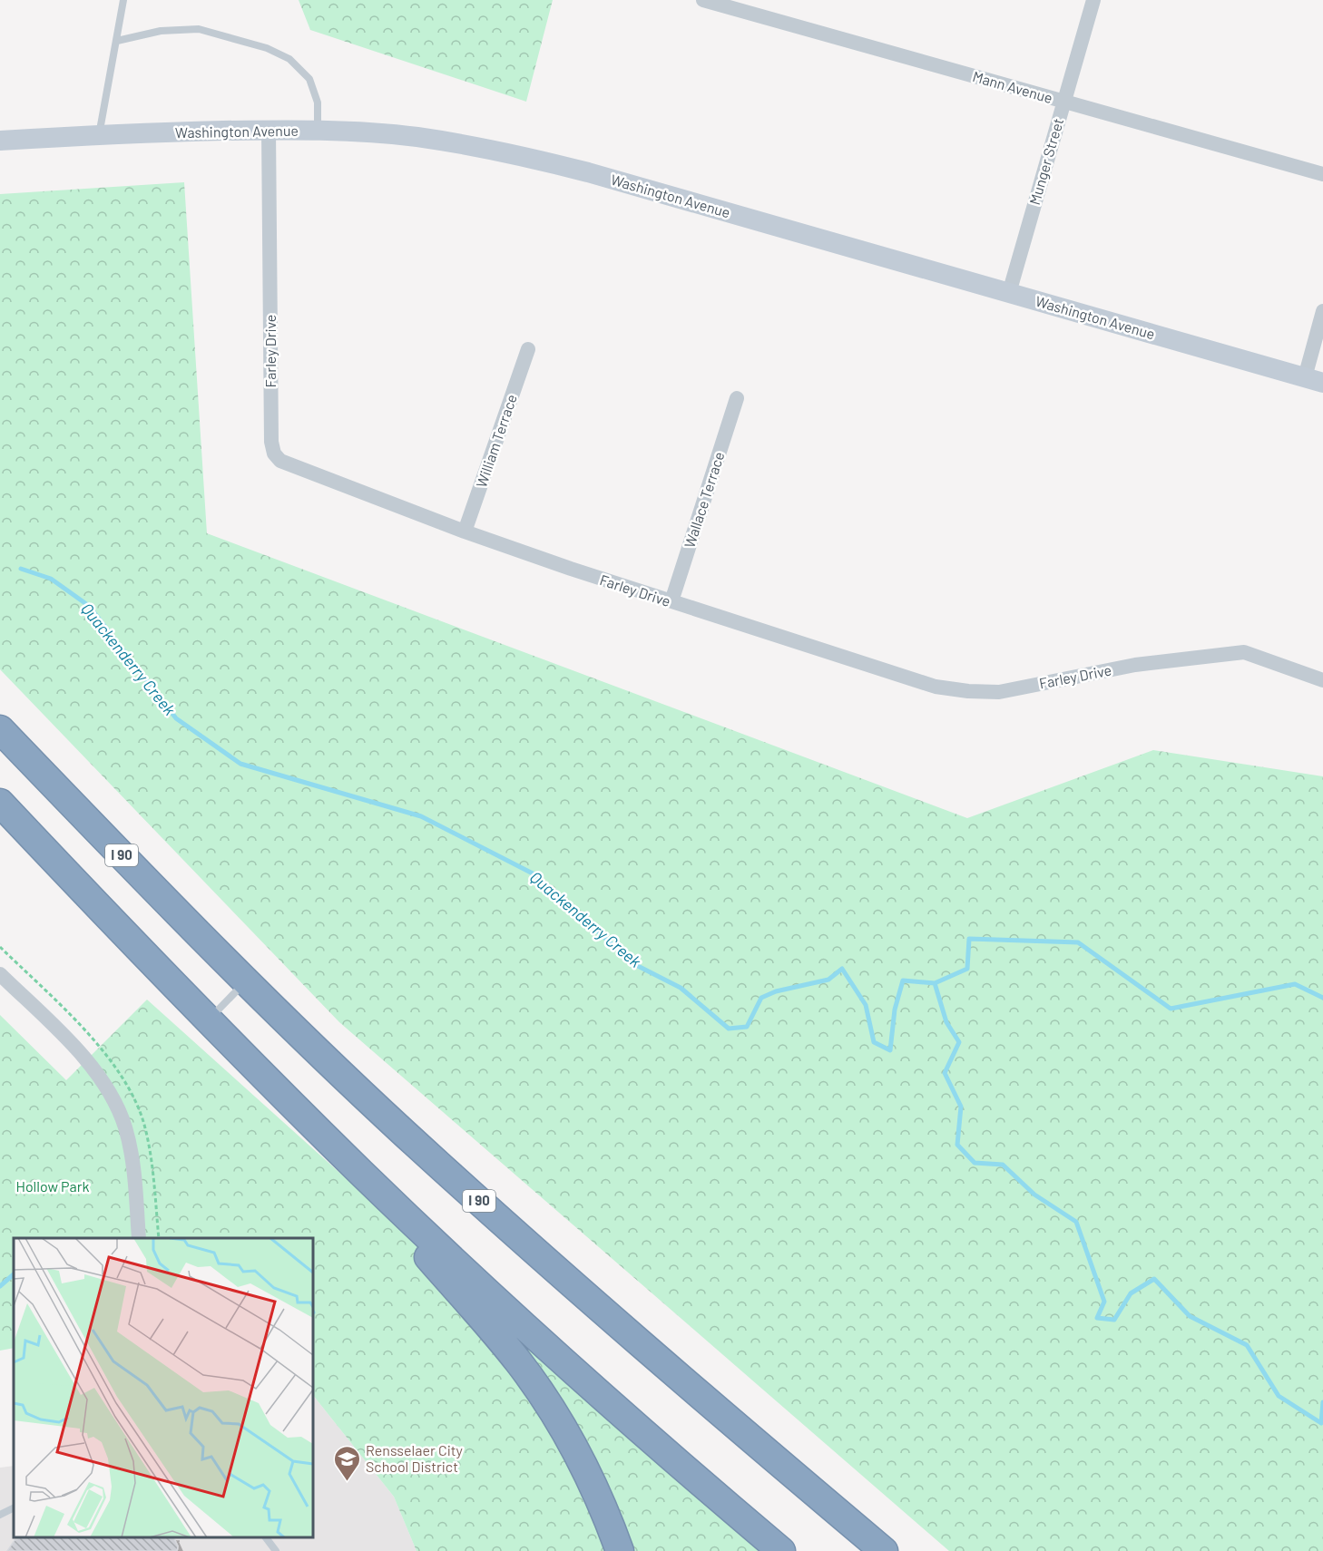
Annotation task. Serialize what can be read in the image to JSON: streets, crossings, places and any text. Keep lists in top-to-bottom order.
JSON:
{
  "streets": {
    "highway": ["I 90"],
    "street": [
      "Mann Avenue",
      "Washington Avenue",
      "Munger Street",
      "Farley Drive",
      "William Terrace",
      "Wallace Terrace"
    ]
  },
  "crossings": [
    ["Mann Avenue", "Munger Street"],
    ["Washington Avenue", "Munger Street"],
    ["Washington Avenue", "Farley Drive"],
    ["Farley Drive", "William Terrace"],
    ["Farley Drive", "Wallace Terrace"]
  ],
  "water": ["Quackenderry Creek"],
  "parks": ["Hollow Park"],
  "places": {
    "school or university": ["Rensselaer City School District"]
  }
}
